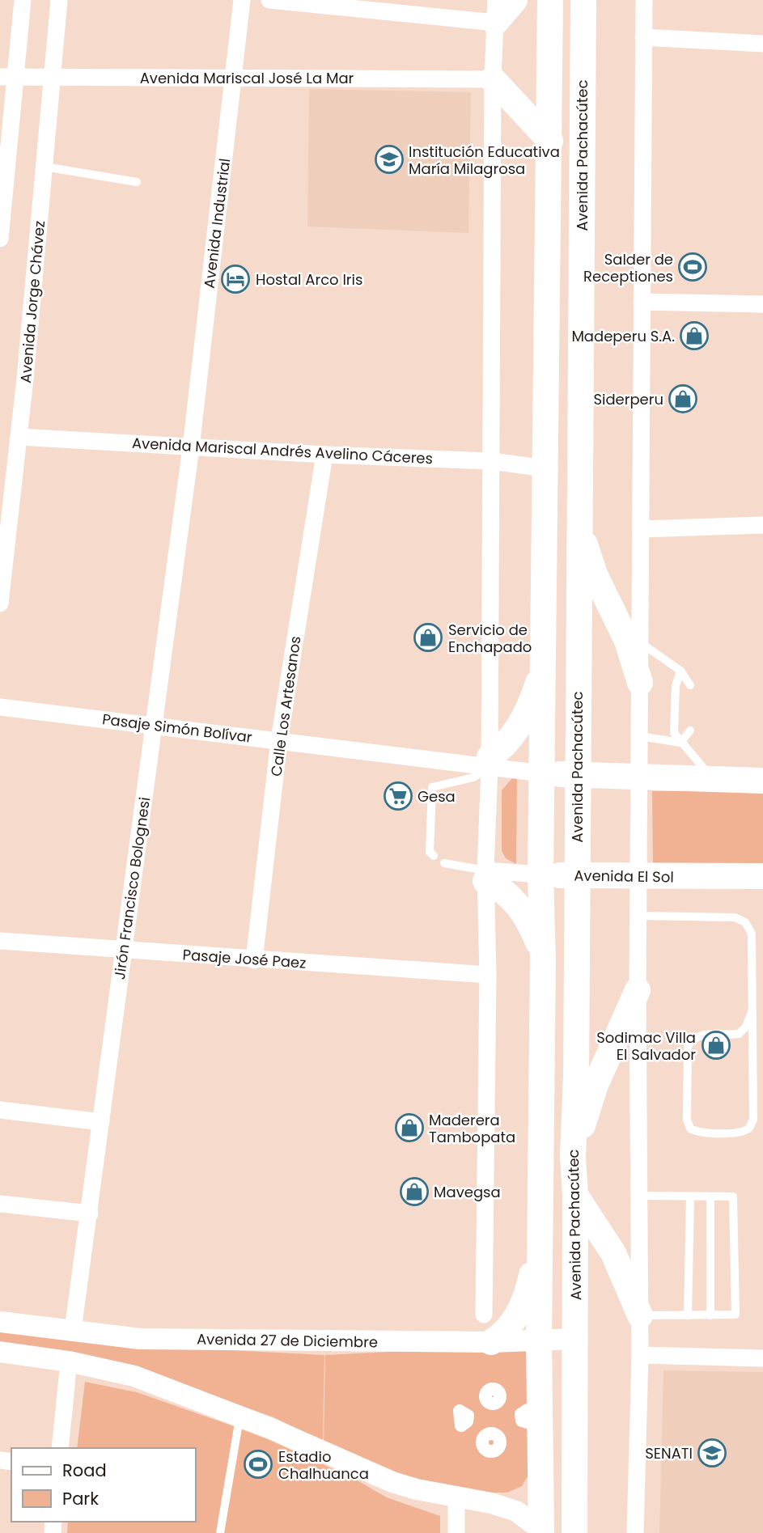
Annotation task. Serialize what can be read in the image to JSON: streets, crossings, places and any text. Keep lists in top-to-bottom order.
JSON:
{
  "streets": {
    "main road": ["Avenida Pachacútec", "Avenida El Sol"],
    "street": [
      "Avenida Mariscal José La Mar",
      "Avenida Industrial",
      "Avenida Jorge Chávez",
      "Avenida Mariscal Andrés Avelino Cáceres",
      "Calle Los Artesanos",
      "Pasaje Simón Bolívar",
      "Jirón Francisco Bolognesi",
      "Pasaje José Paez",
      "Avenida 27 de Diciembre"
    ]
  },
  "crossings": [
    ["Avenida Mariscal José La Mar", "Avenida Industrial"],
    ["Avenida Mariscal José La Mar", "Avenida Jorge Chávez"],
    ["Avenida Pachacútec", "Avenida El Sol"],
    ["Avenida Pachacútec", "Avenida 27 de Diciembre"],
    ["Avenida Industrial", "Avenida Mariscal Andrés Avelino Cáceres"],
    ["Avenida Industrial", "Jirón Francisco Bolognesi"],
    ["Avenida Jorge Chávez", "Avenida Mariscal Andrés Avelino Cáceres"],
    ["Avenida Mariscal Andrés Avelino Cáceres", "Calle Los Artesanos"],
    ["Avenida Mariscal Andrés Avelino Cáceres", "Jirón Francisco Bolognesi"],
    ["Calle Los Artesanos", "Pasaje Simón Bolívar"],
    ["Calle Los Artesanos", "Pasaje José Paez"],
    ["Pasaje Simón Bolívar", "Jirón Francisco Bolognesi"],
    ["Jirón Francisco Bolognesi", "Pasaje José Paez"],
    ["Jirón Francisco Bolognesi", "Avenida 27 de Diciembre"]
  ],
  "places": {
    "school or university": ["Institución Educativa María Milagrosa", "SENATI"],
    "sports": ["Salder de Receptiones", "Estadio Chalhuanca"],
    "hotel": ["Hostal Arco Iris"],
    "shop": [
      "Madeperu S.A.",
      "Siderperu",
      "Servicio de Enchapado",
      "Sodimac Villa El Salvador",
      "Maderera Tambopata",
      "Mavegsa"
    ],
    "supermarket": ["Gesa"]
  },
  "legend": ["Road", "Park"]
}
